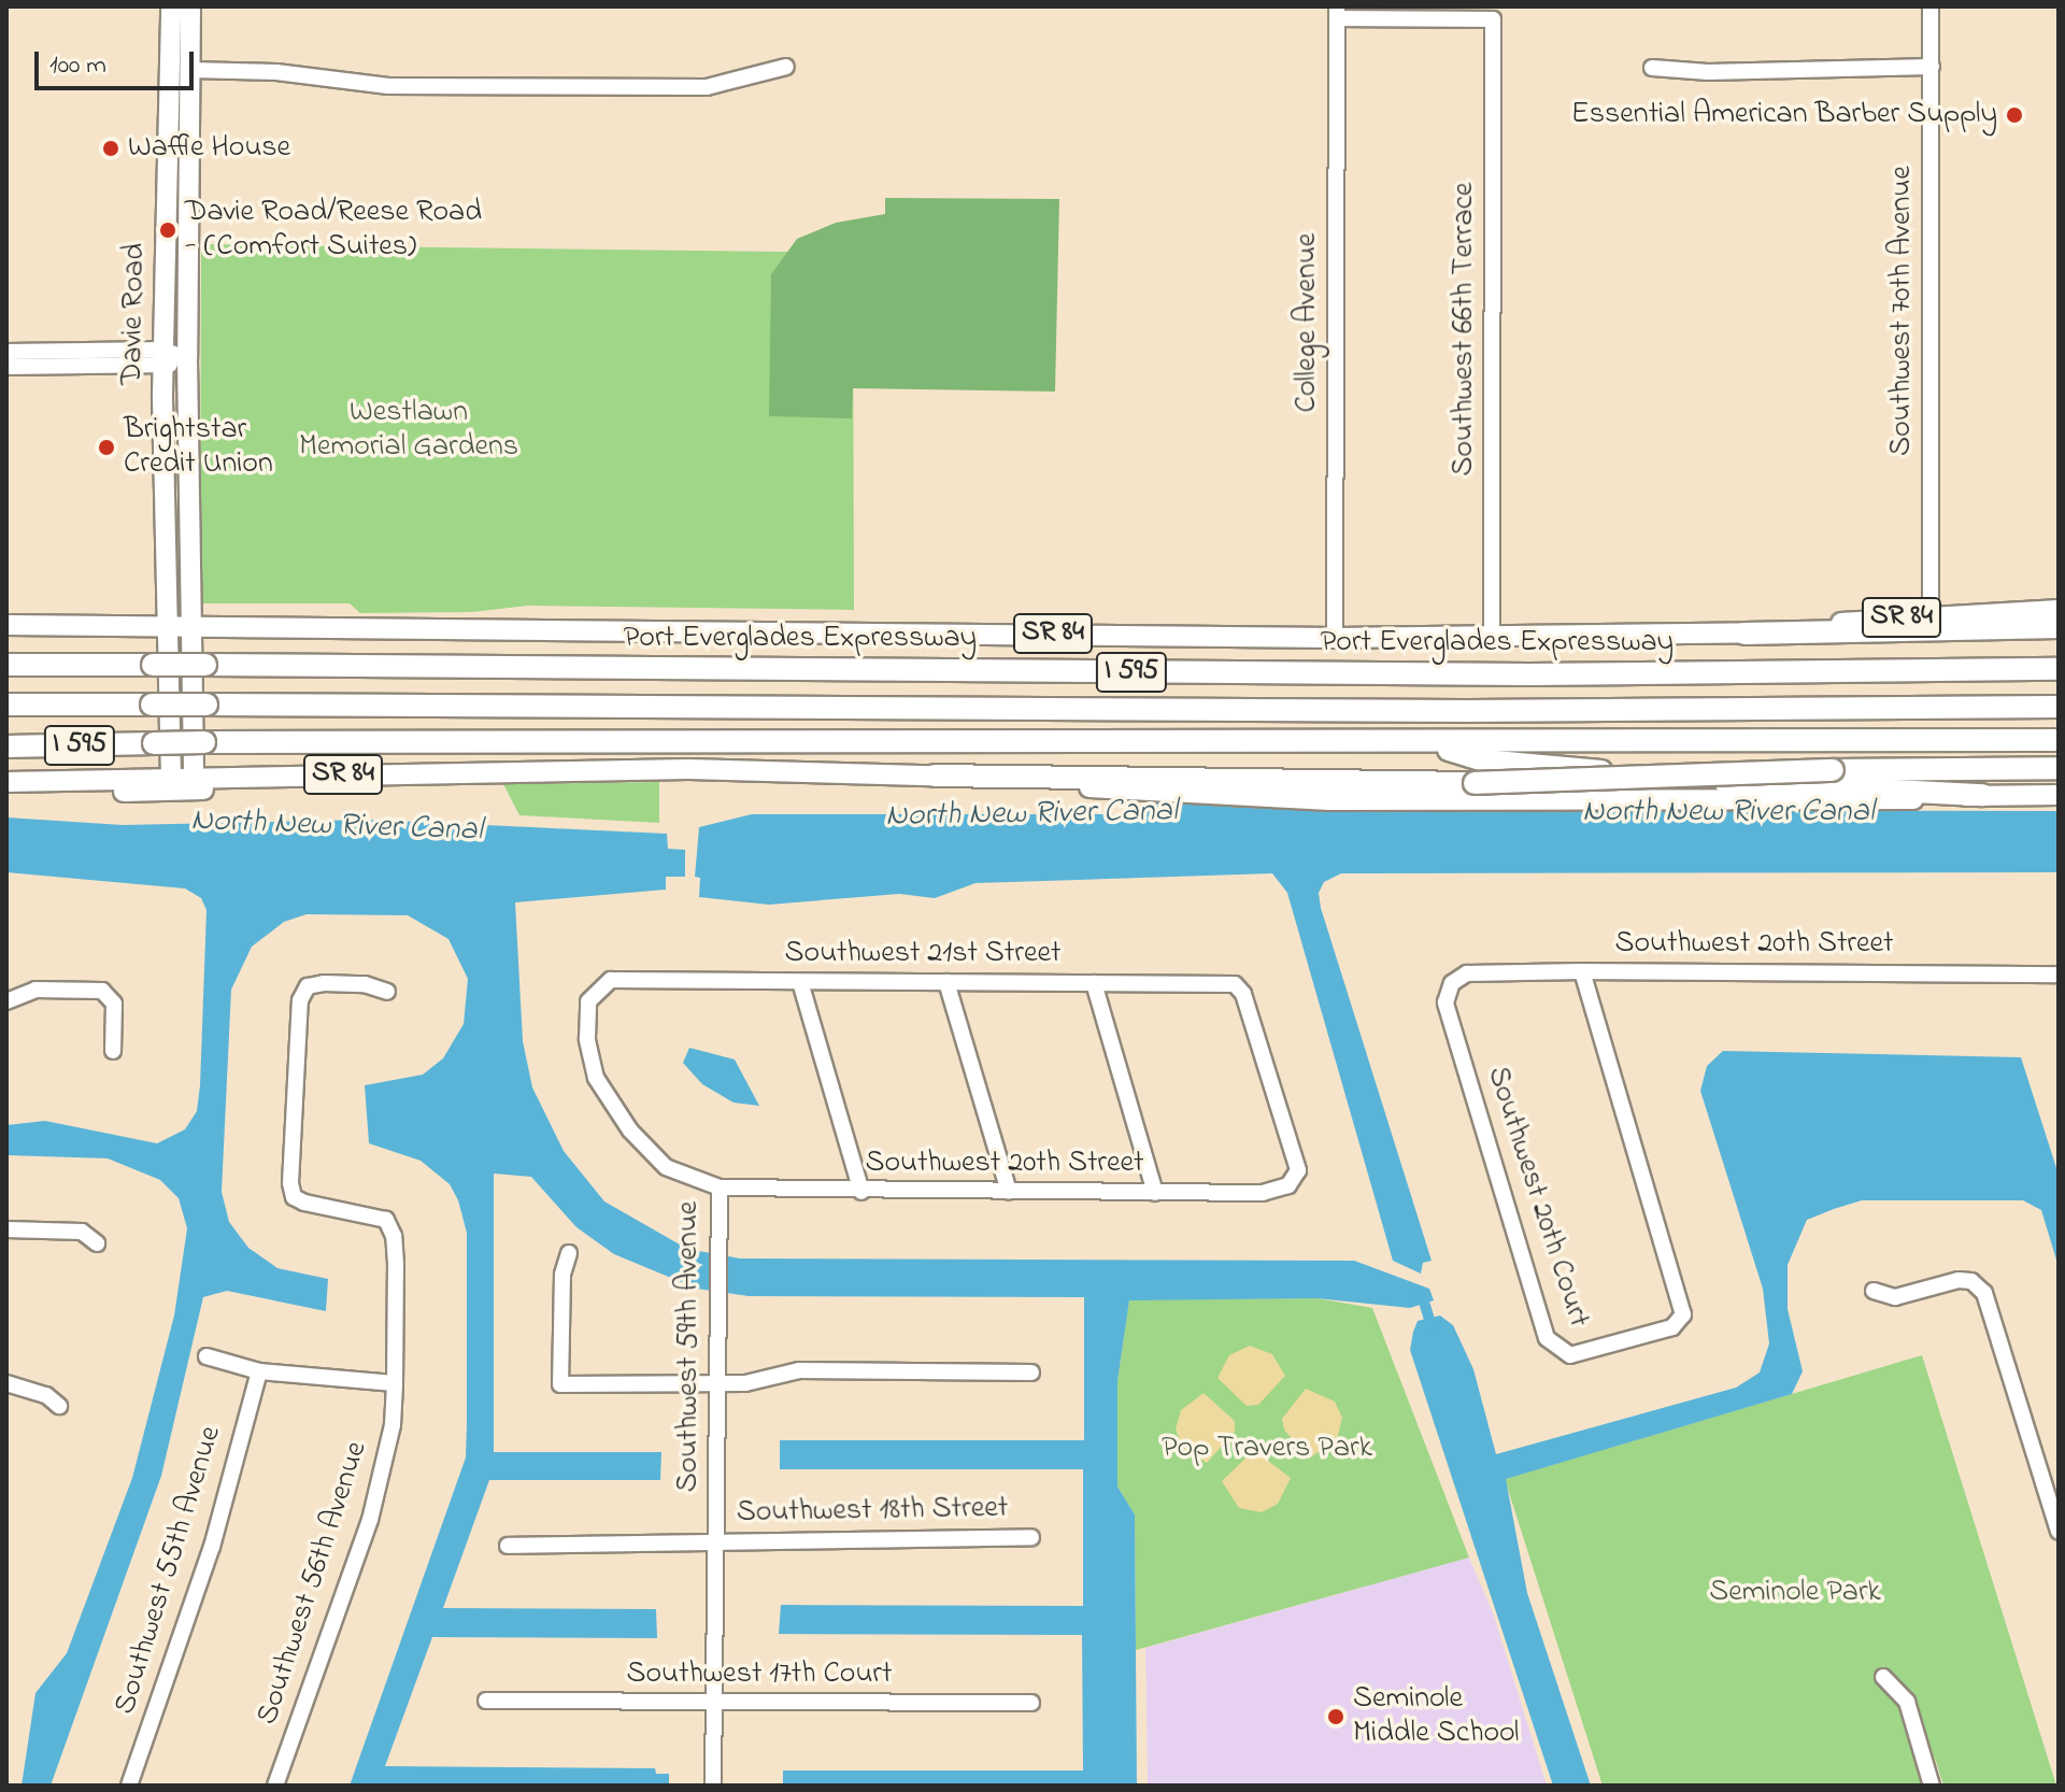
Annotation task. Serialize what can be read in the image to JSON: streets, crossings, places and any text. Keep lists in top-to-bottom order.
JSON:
{
  "streets": {
    "highway": ["Port Everglades Expressway", "I 595"],
    "main road": ["Davie Road", "SR 84"],
    "street": [
      "Southwest 70th Avenue",
      "College Avenue",
      "Southwest 66th Terrace",
      "Southwest 20th Street",
      "Southwest 21st Street",
      "Southwest 20th Court",
      "Southwest 59th Avenue",
      "Southwest 18th Street",
      "Southwest 55th Avenue",
      "Southwest 56th Avenue",
      "Southwest 17th Court"
    ]
  },
  "crossings": [
    ["Southwest 70th Avenue", "SR 84"],
    ["Davie Road", "SR 84"],
    ["College Avenue", "Southwest 66th Terrace"],
    ["College Avenue", "SR 84"],
    ["Southwest 66th Terrace", "SR 84"],
    ["Southwest 20th Street", "Southwest 21st Street"],
    ["Southwest 20th Street", "Southwest 20th Court"],
    ["Southwest 20th Street", "Southwest 59th Avenue"],
    ["Southwest 21st Street", "Southwest 59th Avenue"],
    ["Southwest 59th Avenue", "Southwest 18th Street"],
    ["Southwest 59th Avenue", "Southwest 17th Court"]
  ],
  "water": ["North New River Canal"],
  "parks": ["Westlawn Memorial Gardens", "Pop Travers Park", "Seminole Park"],
  "places": [
    "Essential American Barber Supply",
    "Waffle House",
    "Davie Road/Reese Road - (Comfort Suites)",
    "Brightstar Credit Union",
    "Seminole Middle School"
  ],
  "scale_bar": "100 m"
}
